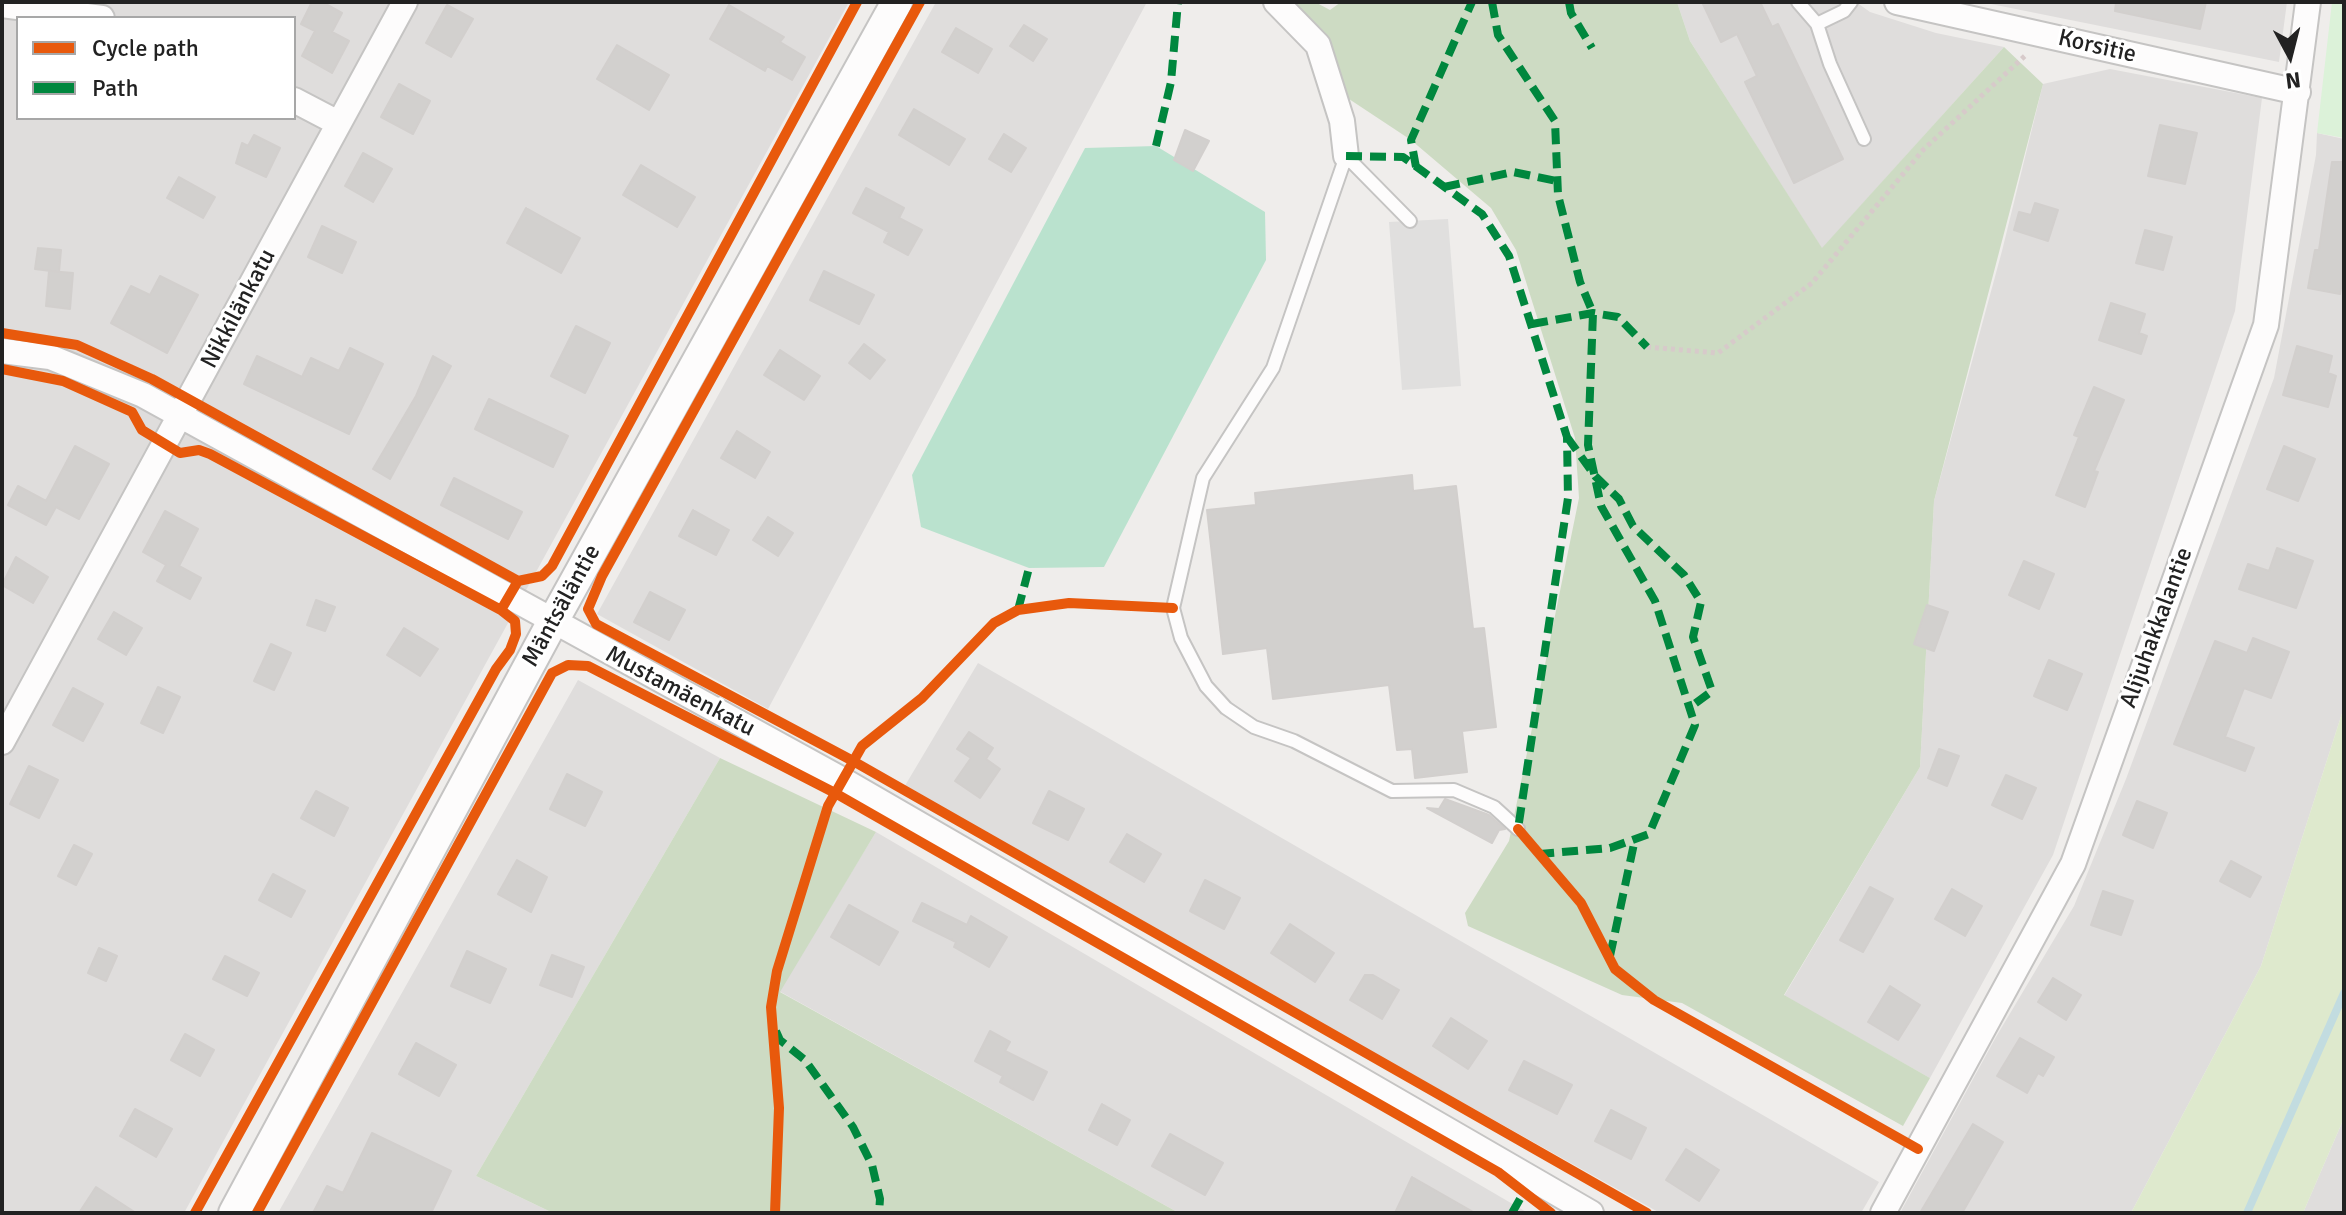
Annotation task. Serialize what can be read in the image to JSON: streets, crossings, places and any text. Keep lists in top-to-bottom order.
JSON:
{
  "streets": {
    "street": [
      "Korsitie",
      "Nikkilänkatu",
      "Mäntsäläntie",
      "Alijuhakkalantie",
      "Mustamäenkatu"
    ]
  },
  "crossings": [
    ["Korsitie", "Alijuhakkalantie"],
    ["Nikkilänkatu", "Mustamäenkatu"],
    ["Mäntsäläntie", "Mustamäenkatu"]
  ],
  "legend": ["Cycle path", "Path"],
  "north": "bottom"
}
